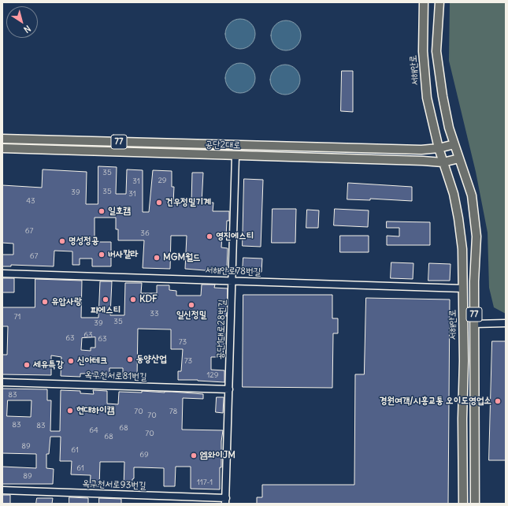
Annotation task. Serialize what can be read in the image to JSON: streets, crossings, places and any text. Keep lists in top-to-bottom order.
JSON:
{
  "streets": {
    "main road": ["서해안로", "77", "공단2대로"],
    "street": [
      "서해안로78번길",
      "공단1대로28번길",
      "옥구천서로81번길",
      "옥구천서로93번길"
    ]
  },
  "crossings": [
    ["서해안로", "77"],
    ["서해안로", "공단2대로"],
    ["서해안로", "서해안로78번길"],
    ["77", "공단2대로"],
    ["공단2대로", "공단1대로28번길"],
    ["서해안로78번길", "공단1대로28번길"],
    ["공단1대로28번길", "옥구천서로81번길"],
    ["공단1대로28번길", "옥구천서로93번길"]
  ],
  "places": [
    "건우정밀기계",
    "일호캠",
    "영진에스티",
    "명성정공",
    "버사칼라",
    "MGM월드",
    "피에스티",
    "KDF",
    "유압사랑",
    "일신정밀",
    "동양산업",
    "신아테크",
    "세유특강",
    "경원여객/시흥교통 오이도영업소",
    "현대하이캠",
    "엠와이JM"
  ],
  "house_numbers": [
    "35",
    "29",
    "31",
    "35",
    "39",
    "31",
    "43",
    "67",
    "36",
    "67",
    "33",
    "71",
    "35",
    "39",
    "63",
    "63",
    "63",
    "73",
    "73",
    "129",
    "83",
    "70",
    "78",
    "70",
    "83",
    "83",
    "68",
    "64",
    "70",
    "68",
    "89",
    "61",
    "69",
    "61",
    "89",
    "117-1"
  ],
  "north": "bottom right"
}
